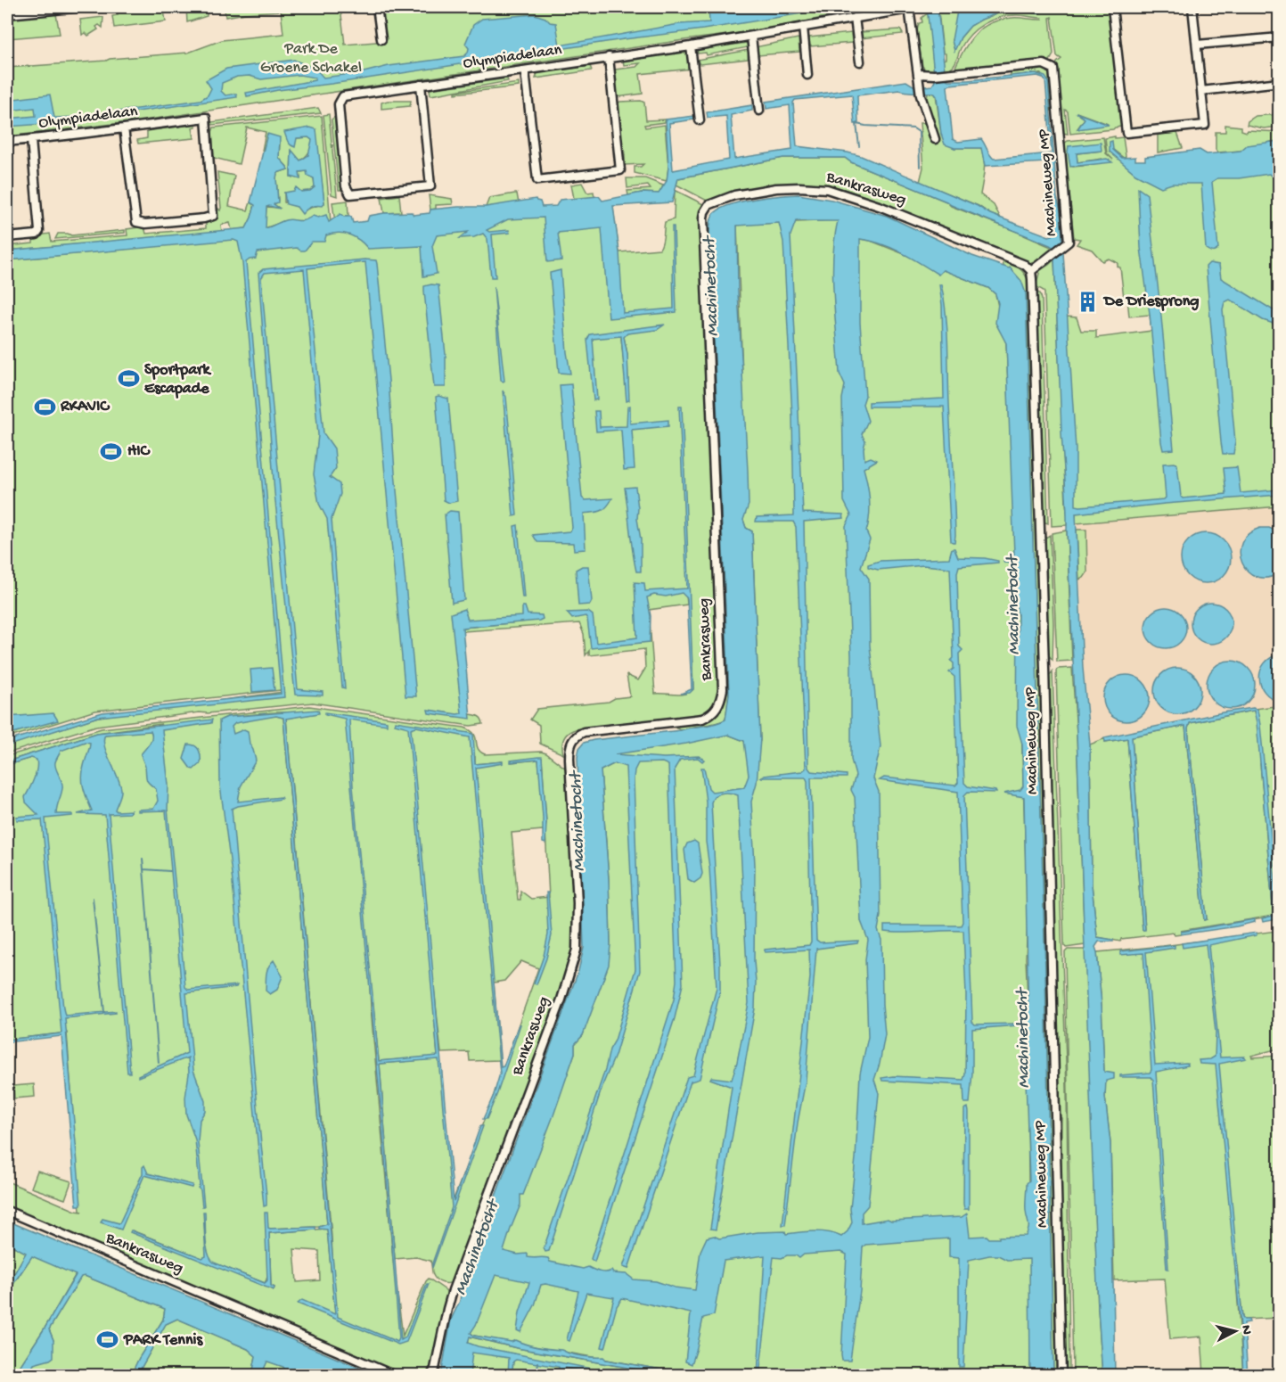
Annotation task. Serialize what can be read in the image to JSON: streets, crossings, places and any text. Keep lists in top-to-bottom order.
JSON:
{
  "streets": {
    "street": ["Olympiadelaan", "Machineweg MP", "Bankrasweg"]
  },
  "crossings": [
    ["Olympiadelaan", "Machineweg MP"],
    ["Machineweg MP", "Bankrasweg"]
  ],
  "water": ["Machinetocht"],
  "parks": ["Park De Groene Schakel"],
  "places": {
    "building": ["De Driesprong"],
    "sports": [
      "Sportpark Escapade",
      "RKAVIC",
      "HIC",
      "PARK Tennis"
    ]
  },
  "north": "right"
}
